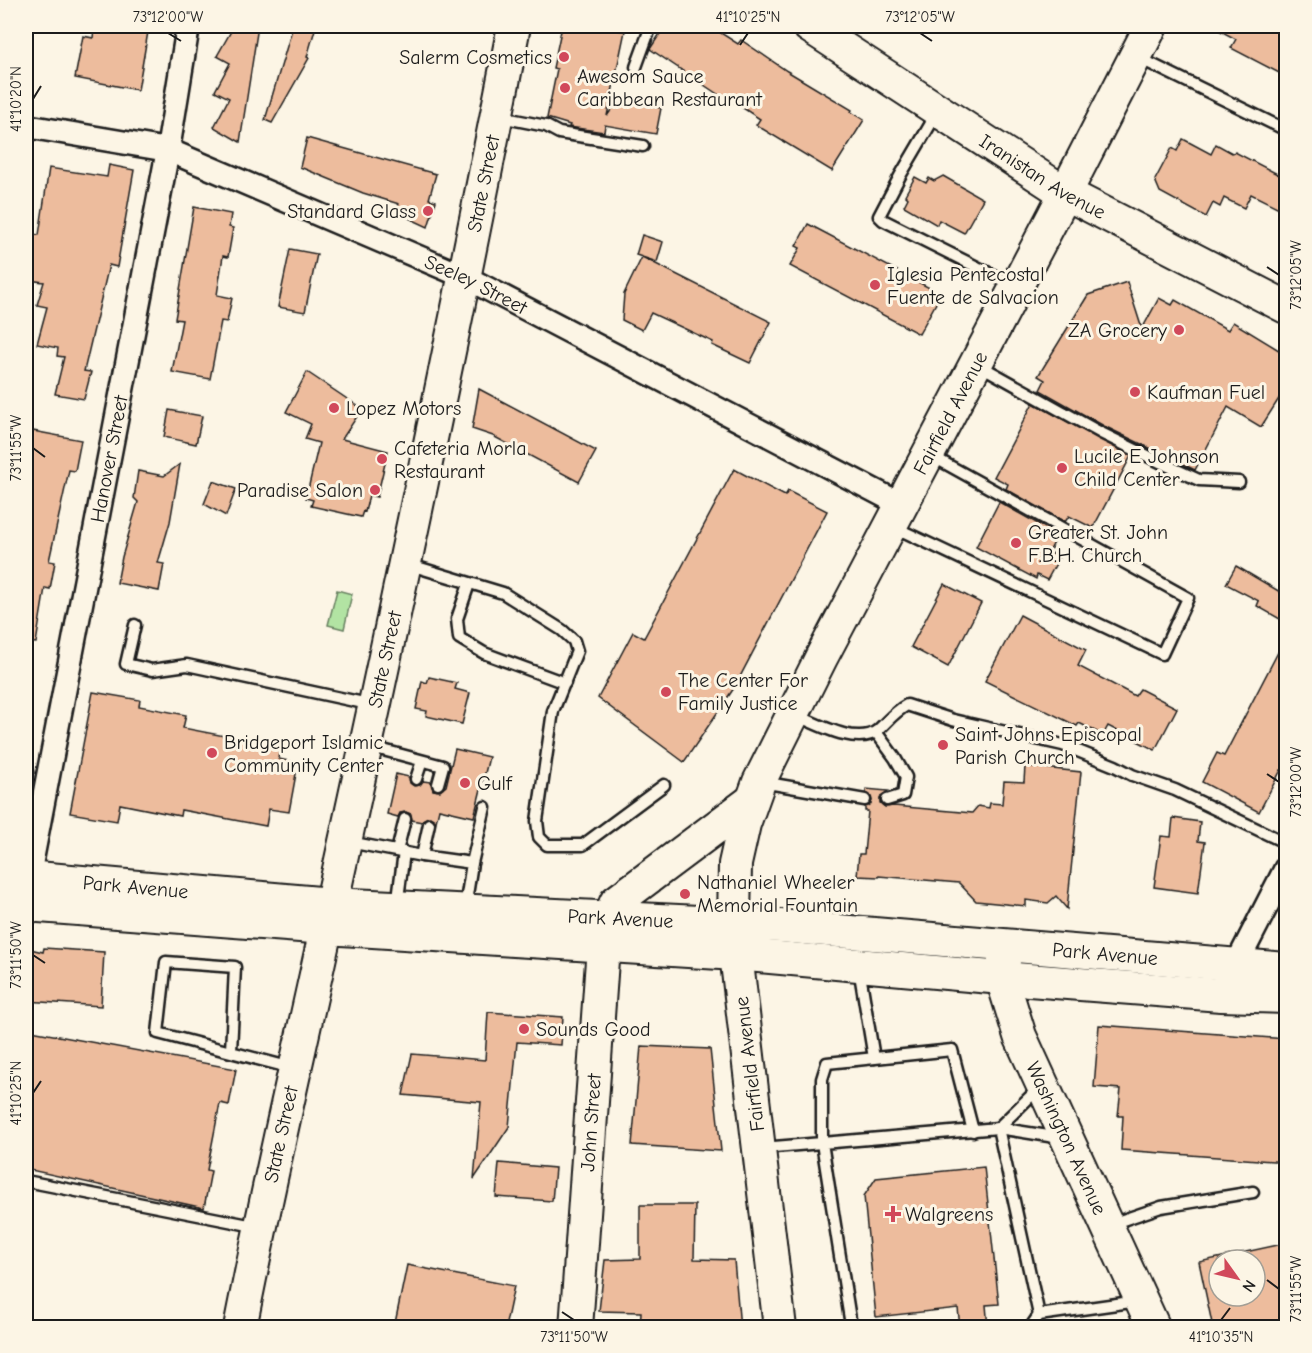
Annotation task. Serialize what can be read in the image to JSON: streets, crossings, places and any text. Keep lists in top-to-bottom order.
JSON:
{
  "streets": {
    "main road": [
      "Iranistan Avenue",
      "State Street",
      "Fairfield Avenue",
      "Park Avenue",
      "John Street",
      "Washington Avenue"
    ],
    "street": ["Seeley Street", "Hanover Street"]
  },
  "crossings": [
    ["Iranistan Avenue", "Fairfield Avenue"],
    ["State Street", "Seeley Street"],
    ["State Street", "Park Avenue"],
    ["Seeley Street", "Fairfield Avenue"],
    ["Seeley Street", "Hanover Street"],
    ["Fairfield Avenue", "Park Avenue"],
    ["Fairfield Avenue", "John Street"],
    ["Hanover Street", "Park Avenue"],
    ["Park Avenue", "John Street"],
    ["Park Avenue", "Washington Avenue"]
  ],
  "places": {
    "other": [
      "Salerm Cosmetics",
      "Awesom Sauce Caribbean Restaurant",
      "Standard Glass",
      "Iglesia Pentecostal Fuente de Salvacion",
      "ZA Grocery",
      "Kaufman Fuel",
      "Lopez Motors",
      "Cafeteria Morla Restaurant",
      "Lucile E Johnson Child Center",
      "Paradise Salon",
      "Greater St. John F.B.H. Church",
      "The Center For Family Justice",
      "Saint Johns Episcopal Parish Church",
      "Bridgeport Islamic Community Center",
      "Gulf",
      "Nathaniel Wheeler Memorial Fountain",
      "Sounds Good"
    ],
    "health": ["Walgreens"]
  },
  "north": "bottom right",
  "coordinates": [
    "73°12'00\"W",
    "41°10'25\"N",
    "73°12'05\"W",
    "41°10'20\"N",
    "73°11'55\"W",
    "73°11'50\"W",
    "41°10'35\"N"
  ]
}
